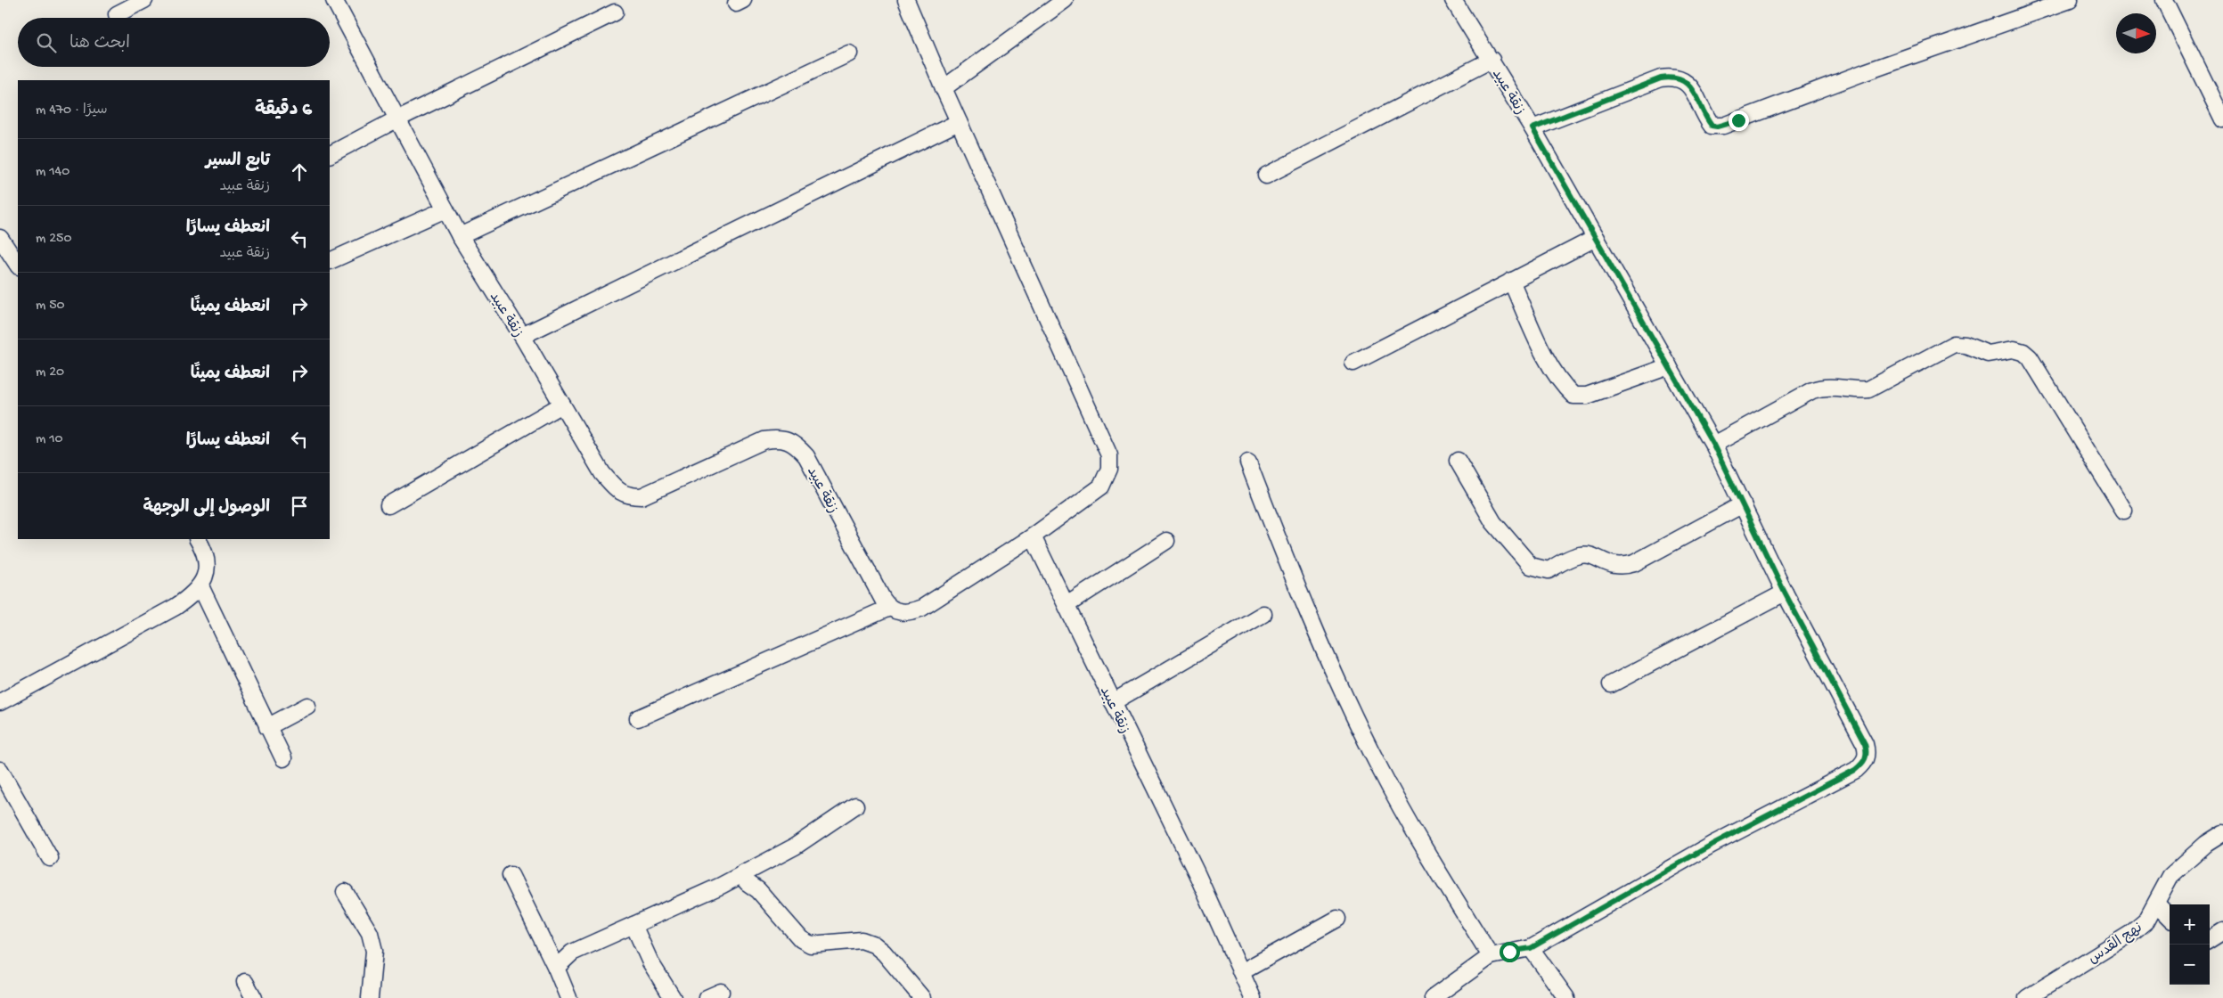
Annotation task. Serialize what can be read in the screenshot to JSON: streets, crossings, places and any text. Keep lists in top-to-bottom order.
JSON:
{
  "streets": {
    "street": ["زنقة عبيد", "نهج القدس"]
  },
  "north": "right",
  "page": {
    "search": "ابحث هنا",
    "heading": ["6 دقيقة", "سيرًا · 470 m"],
    "list": [
      ["تابع السير", "زنقة عبيد", "140 m"],
      ["انعطف يسارًا", "زنقة عبيد", "250 m"],
      ["انعطف يمينًا", "50 m"],
      ["انعطف يمينًا", "20 m"],
      ["انعطف يسارًا", "10 m"],
      "الوصول إلى الوجهة"
    ],
    "map_buttons": ["+", "−"]
  }
}
